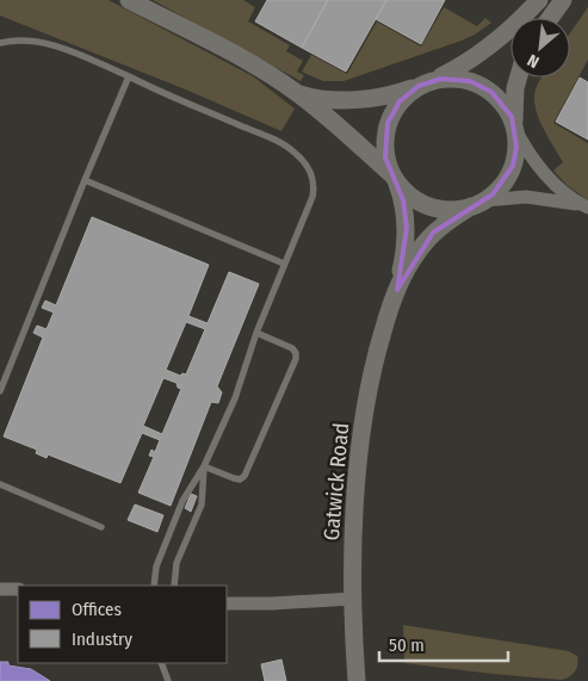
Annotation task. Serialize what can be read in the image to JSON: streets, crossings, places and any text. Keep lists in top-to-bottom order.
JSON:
{
  "streets": {
    "street": ["Gatwick Road"]
  },
  "legend": ["Offices", "Industry"],
  "scale_bar": "50 m",
  "north": "bottom left"
}
